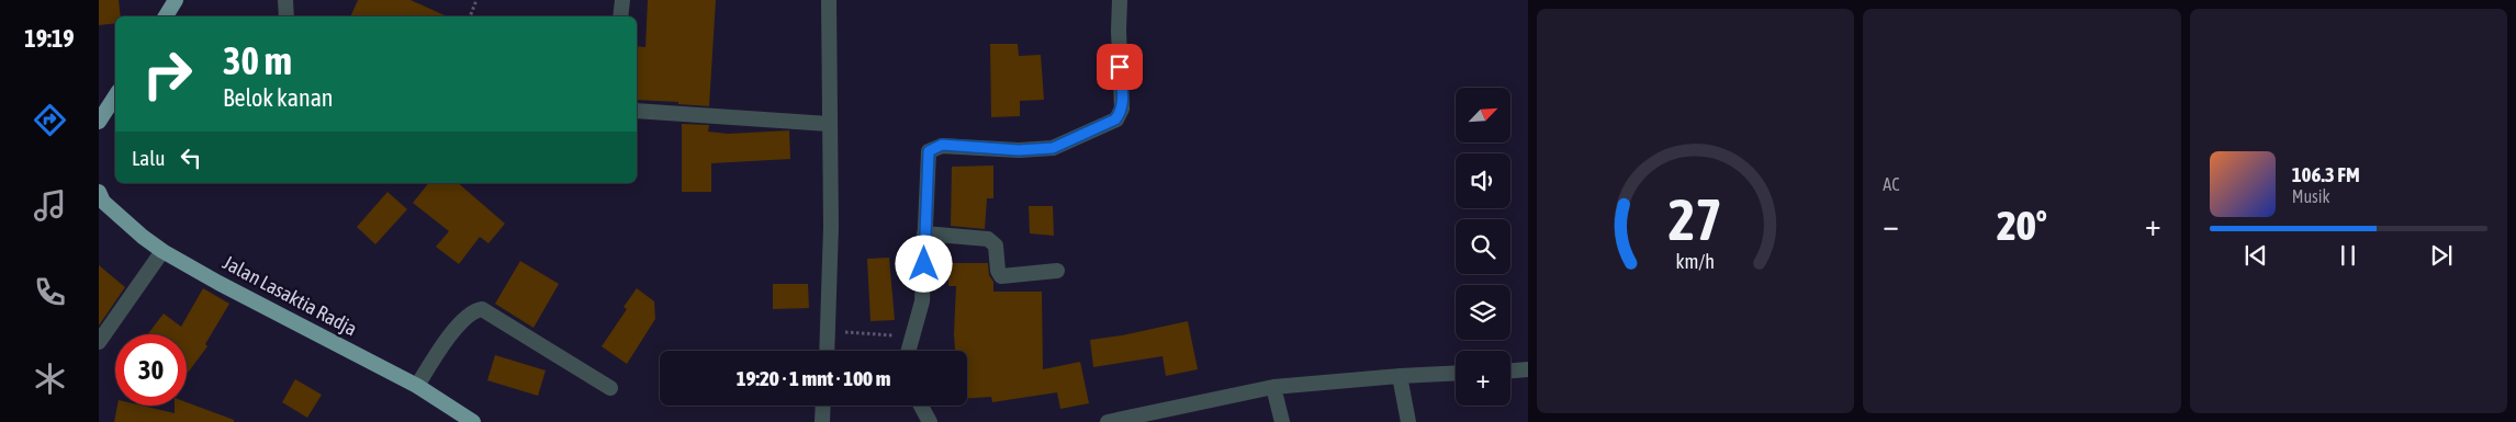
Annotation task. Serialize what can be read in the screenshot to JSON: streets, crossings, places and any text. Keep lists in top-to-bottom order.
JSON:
{
  "streets": {
    "highway": ["Jalan Lasaktia Radja"]
  },
  "north": "top right",
  "page": {
    "tabs": "19:19",
    "tile": "AC",
    "turn": ["30 m", "Belok kanan"],
    "map_buttons": "+",
    "then": "Lalu",
    "song": ["106.3 FM", "Musik"],
    "heat": ["−", "20°", "+"],
    "limit": "30",
    "trip": "19:20 · 1 mnt · 100 m",
    "gauge": ["27", "km/h"]
  }
}
